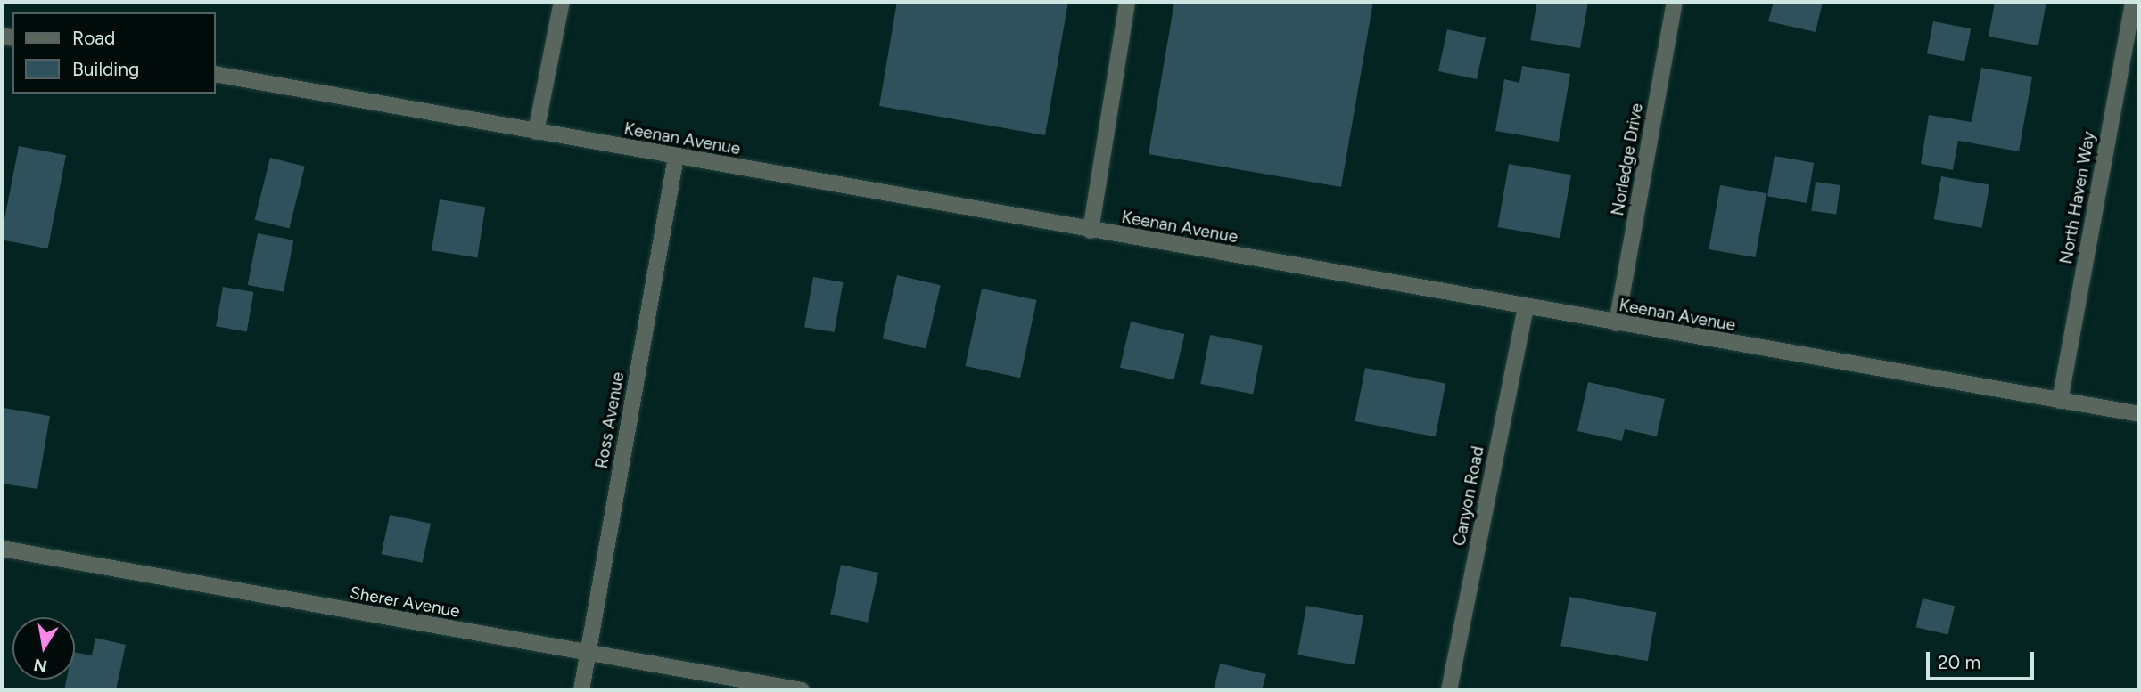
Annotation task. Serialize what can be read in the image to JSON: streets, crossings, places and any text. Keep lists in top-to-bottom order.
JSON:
{
  "streets": {
    "street": [
      "Keenan Avenue",
      "Norledge Drive",
      "North Haven Way",
      "Ross Avenue",
      "Canyon Road",
      "Sherer Avenue"
    ]
  },
  "crossings": [
    ["Keenan Avenue", "Norledge Drive"],
    ["Keenan Avenue", "North Haven Way"],
    ["Keenan Avenue", "Ross Avenue"],
    ["Keenan Avenue", "Canyon Road"],
    ["Ross Avenue", "Sherer Avenue"]
  ],
  "legend": ["Road", "Building"],
  "scale_bar": "20 m",
  "north": "bottom"
}
